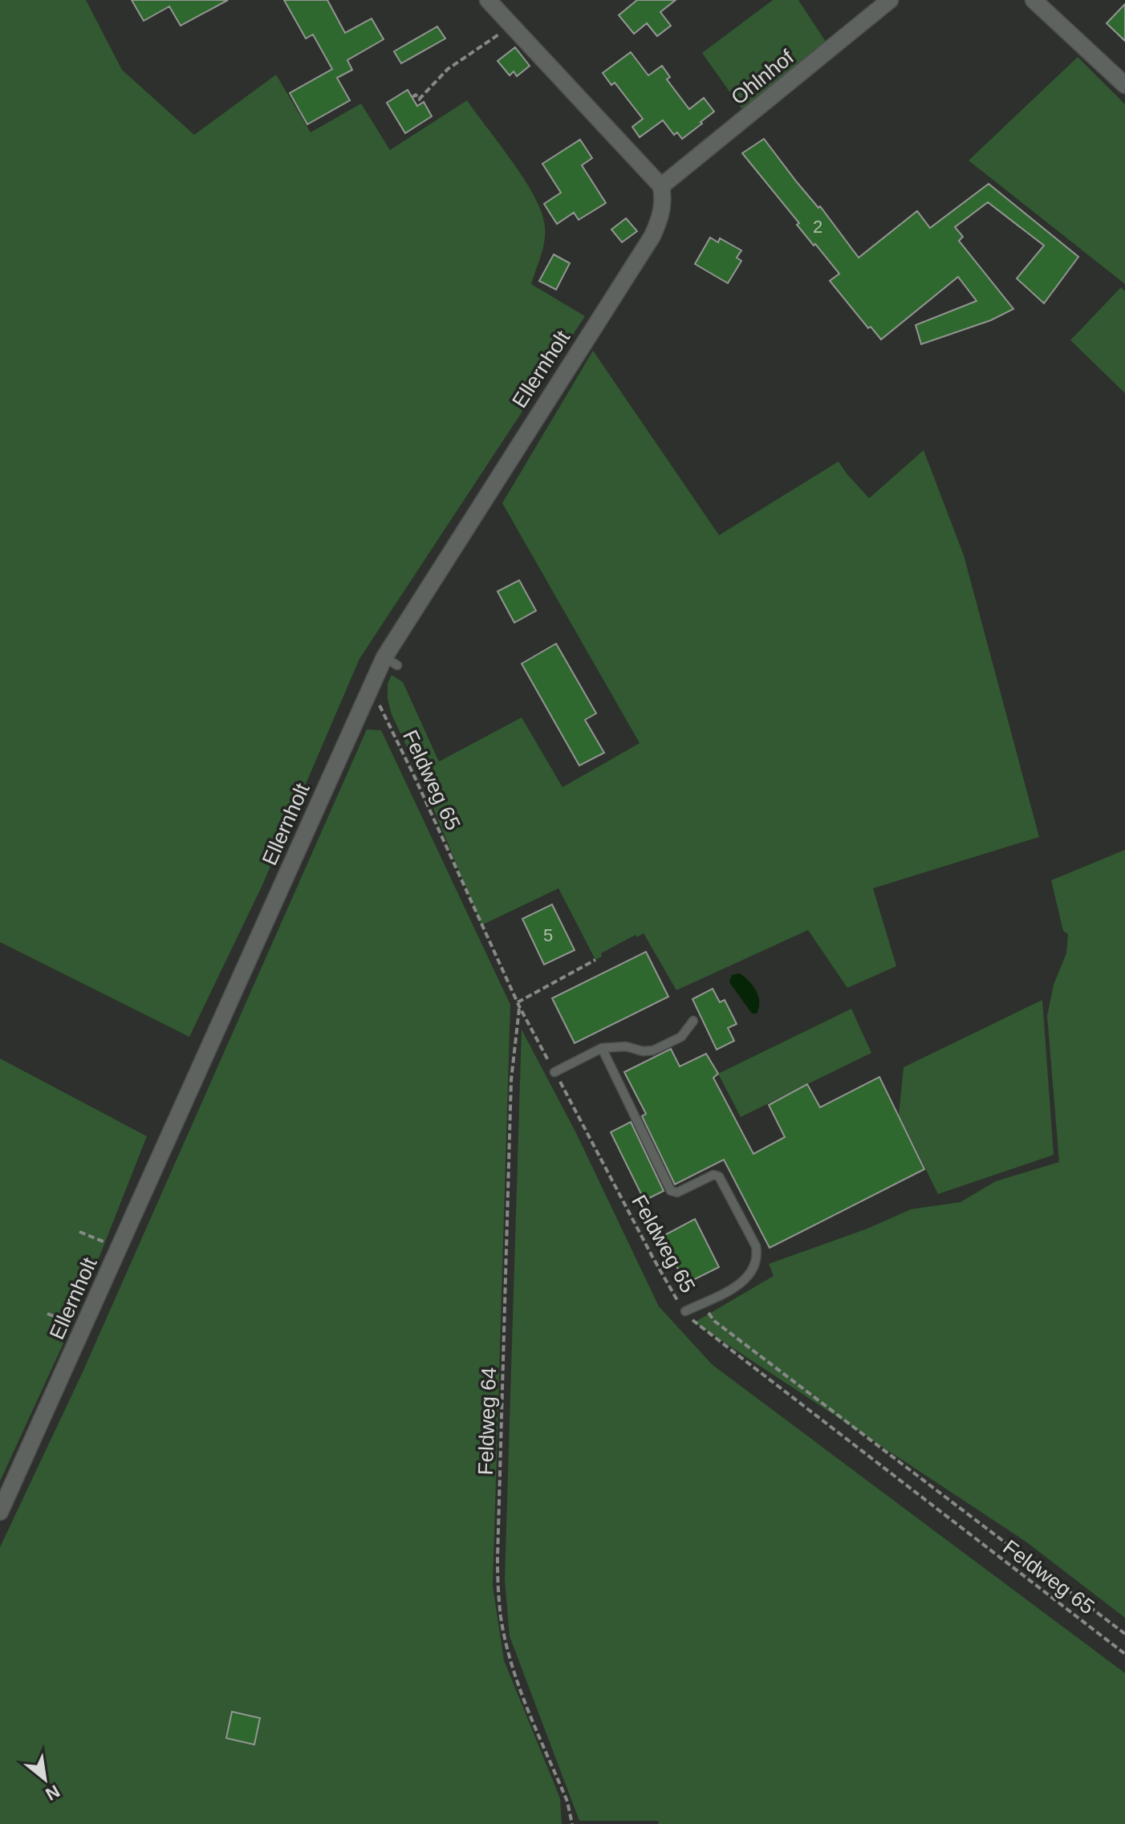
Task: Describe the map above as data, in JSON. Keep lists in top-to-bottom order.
{
  "streets": {
    "street": ["Ohlnhof", "Ellernholt"],
    "path": ["Feldweg 65", "Feldweg 64"]
  },
  "crossings": [
    ["Ohlnhof", "Ellernholt"],
    ["Ellernholt", "Feldweg 65"],
    ["Feldweg 65", "Feldweg 64"]
  ],
  "house_numbers": ["2", "5"],
  "north": "bottom right"
}
